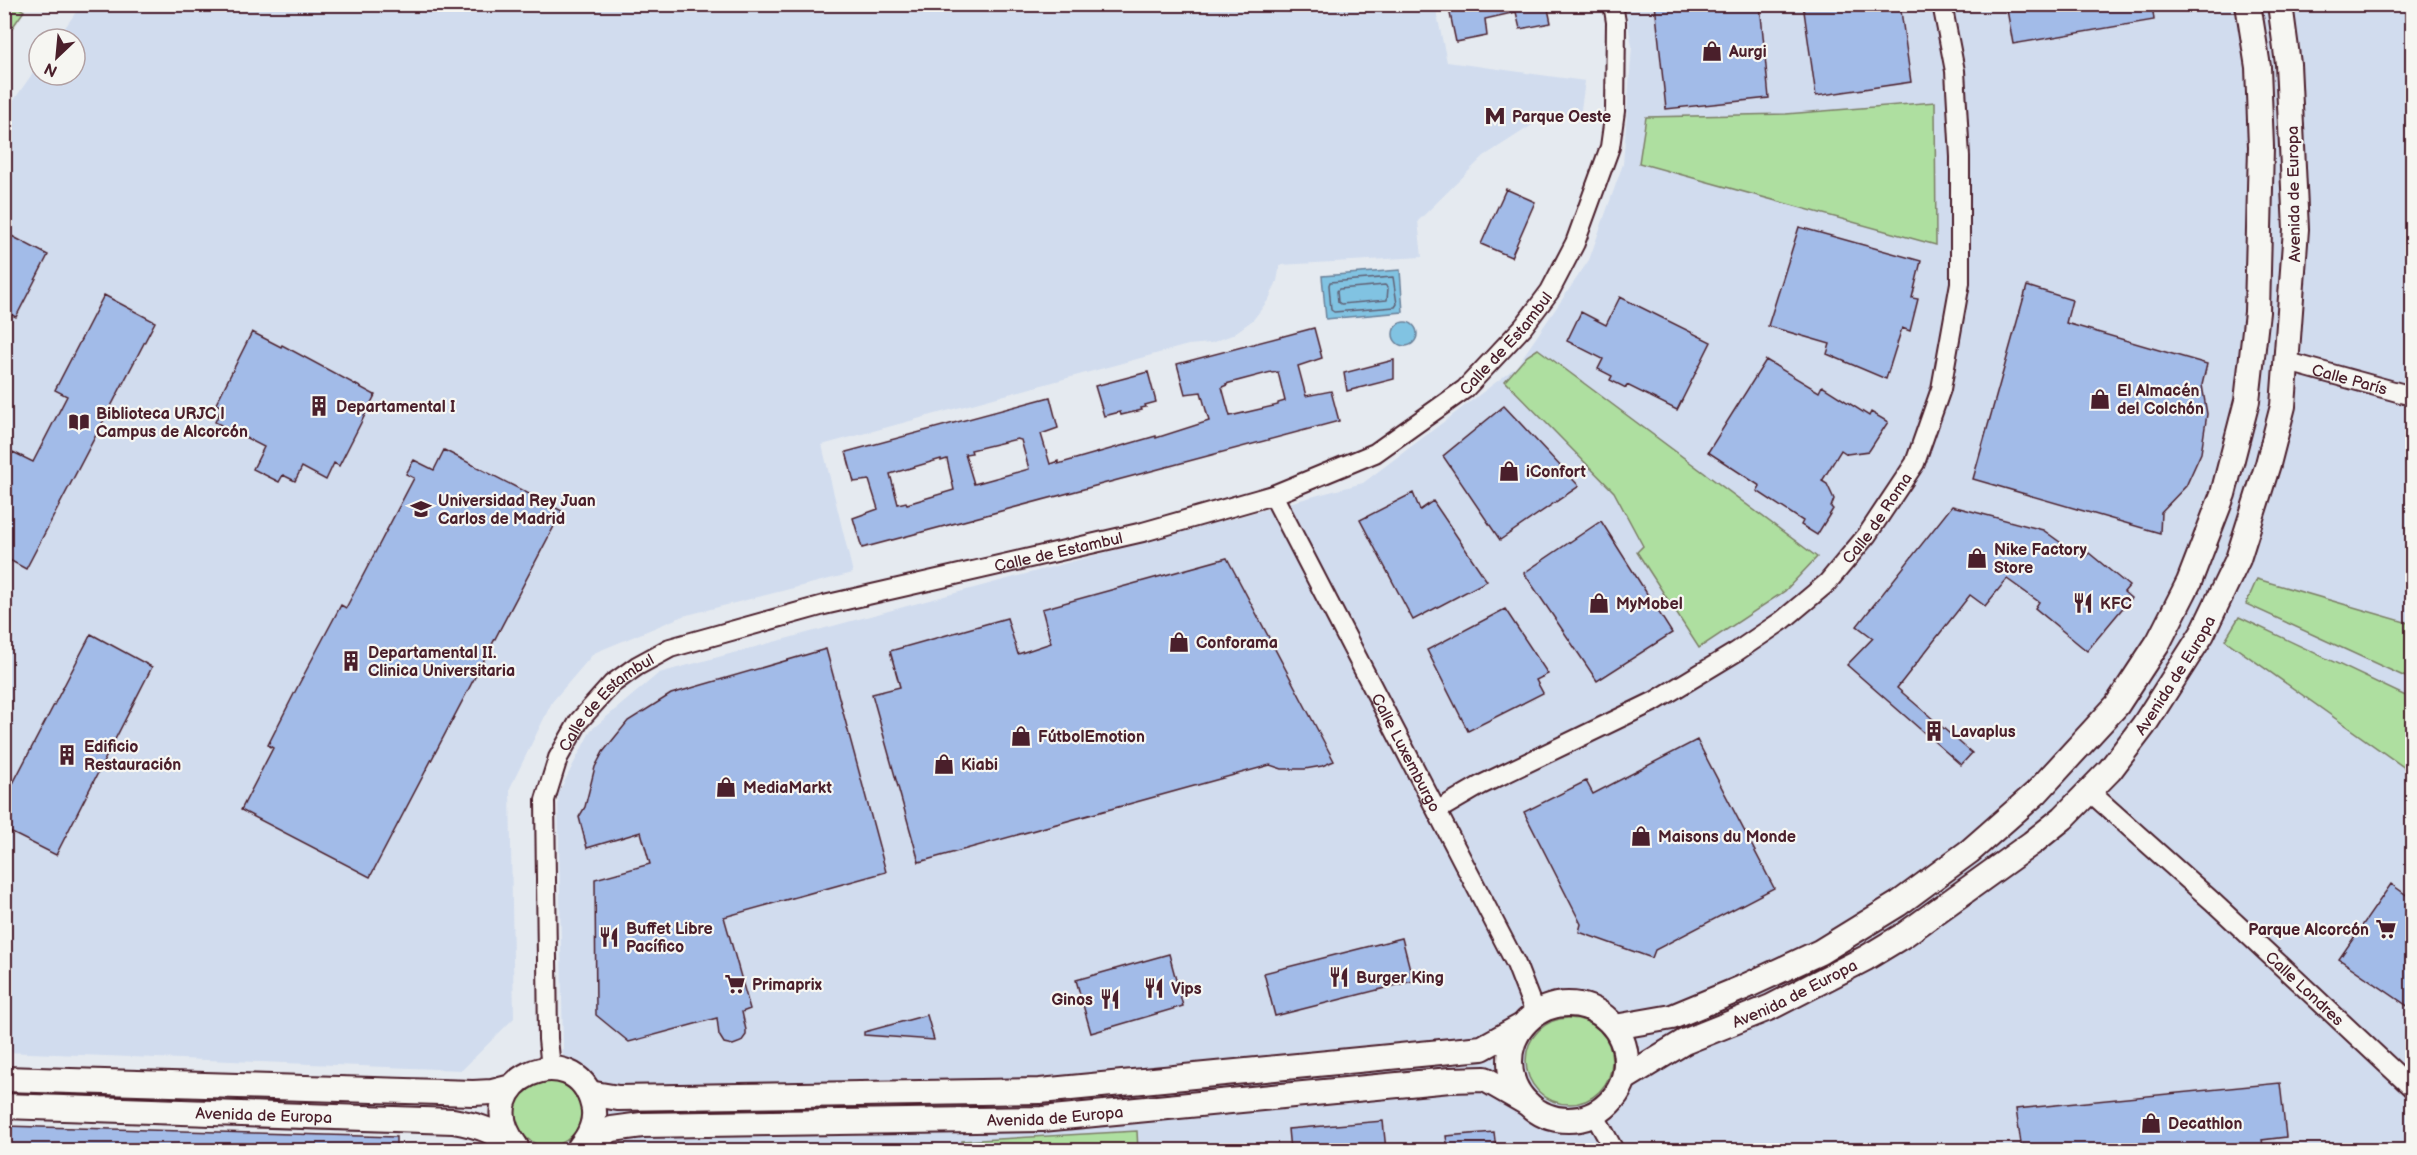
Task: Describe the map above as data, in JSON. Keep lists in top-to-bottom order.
{
  "streets": {
    "street": [
      "Avenida de Europa",
      "Calle de Estambul",
      "Calle París",
      "Calle de Roma",
      "Calle Luxemburgo",
      "Calle Londres"
    ]
  },
  "crossings": [
    ["Avenida de Europa", "Calle París"],
    ["Avenida de Europa", "Calle Luxemburgo"],
    ["Avenida de Europa", "Calle Londres"],
    ["Calle de Estambul", "Calle Luxemburgo"],
    ["Calle de Roma", "Calle Luxemburgo"]
  ],
  "places": {
    "shop": [
      "Aurgi",
      "El Almacén del Colchón",
      "iConfort",
      "Nike Factory Store",
      "MyMobel",
      "Conforama",
      "FútbolEmotion",
      "Kiabi",
      "MediaMarkt",
      "Maisons du Monde",
      "Decathlon"
    ],
    "metro station": ["Parque Oeste"],
    "building": [
      "Departamental I",
      "Departamental II. Clinica Universitaria",
      "Lavaplus",
      "Edificio Restauración"
    ],
    "library": ["Biblioteca URJC | Campus de Alcorcón"],
    "school or university": ["Universidad Rey Juan Carlos de Madrid"],
    "restaurant": [
      "KFC",
      "Buffet Libre Pacífico",
      "Burger King",
      "Vips",
      "Ginos"
    ],
    "supermarket": ["Parque Alcorcón", "Primaprix"]
  },
  "north": "bottom left"
}
